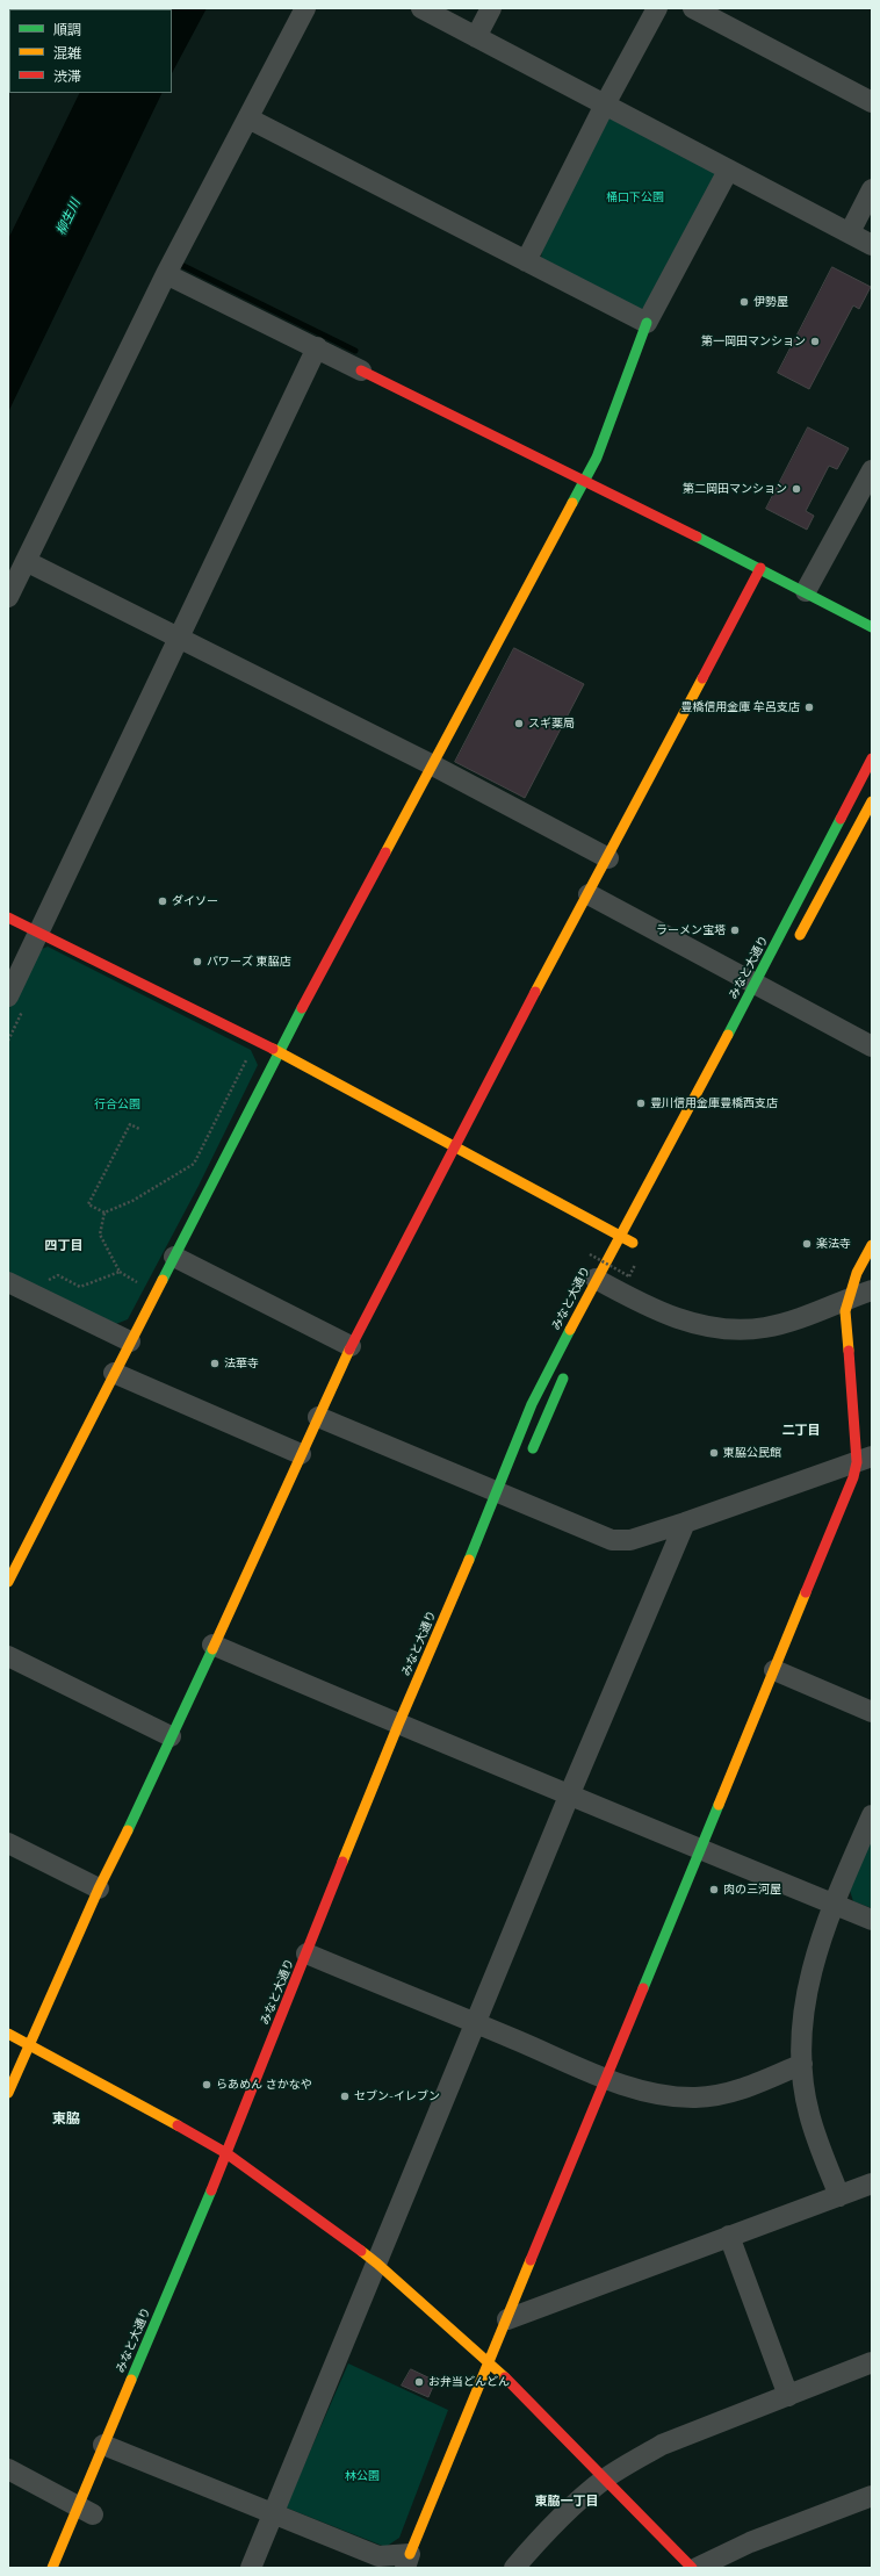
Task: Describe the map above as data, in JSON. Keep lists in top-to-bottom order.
{
  "streets": {
    "street": ["みなと大通り"]
  },
  "districts": [
    "四丁目",
    "二丁目",
    "東脇",
    "東脇一丁目"
  ],
  "water": ["柳生川"],
  "parks": ["桶口下公園", "行合公園", "林公園"],
  "places": [
    "伊勢屋",
    "第一岡田マンション",
    "第二岡田マンション",
    "豊橋信用金庫 牟呂支店",
    "スギ薬局",
    "ダイソー",
    "ラーメン宝塔",
    "パワーズ 東脇店",
    "豊川信用金庫豊橋西支店",
    "楽法寺",
    "法華寺",
    "東脇公民館",
    "肉の三河屋",
    "らあめん さかなや",
    "セブン-イレブン",
    "お弁当どんどん"
  ],
  "legend": ["順調", "混雑", "渋滞"]
}
